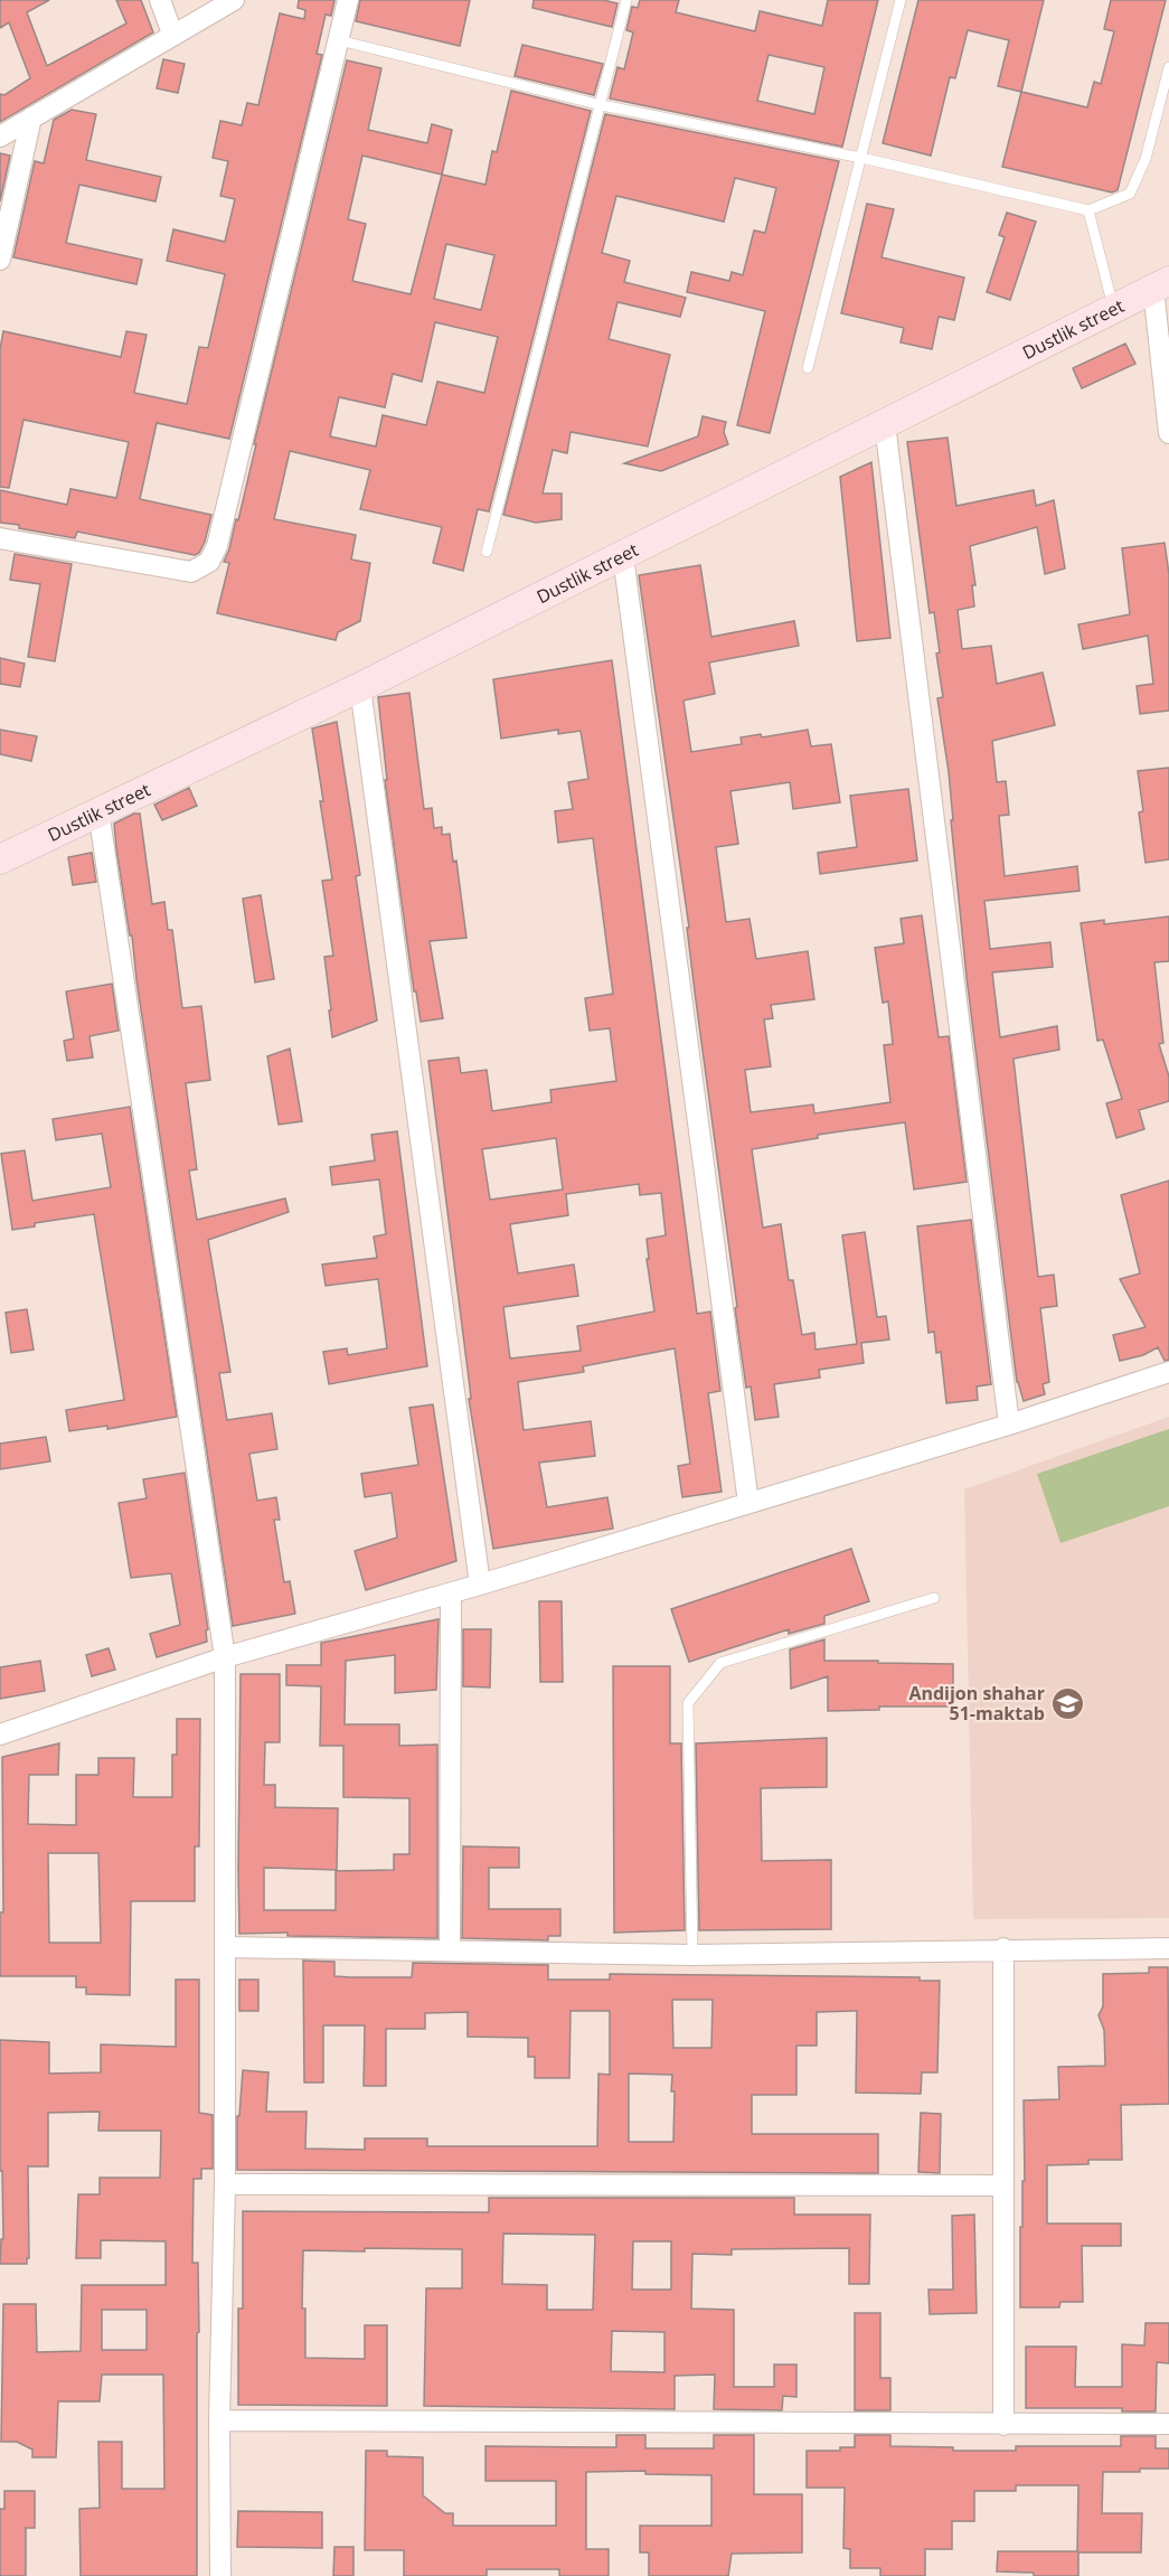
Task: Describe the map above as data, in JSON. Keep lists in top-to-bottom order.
{
  "streets": {
    "street": ["Dustlik street"]
  },
  "places": {
    "school or university": ["Andijon shahar 51-maktab"]
  }
}
